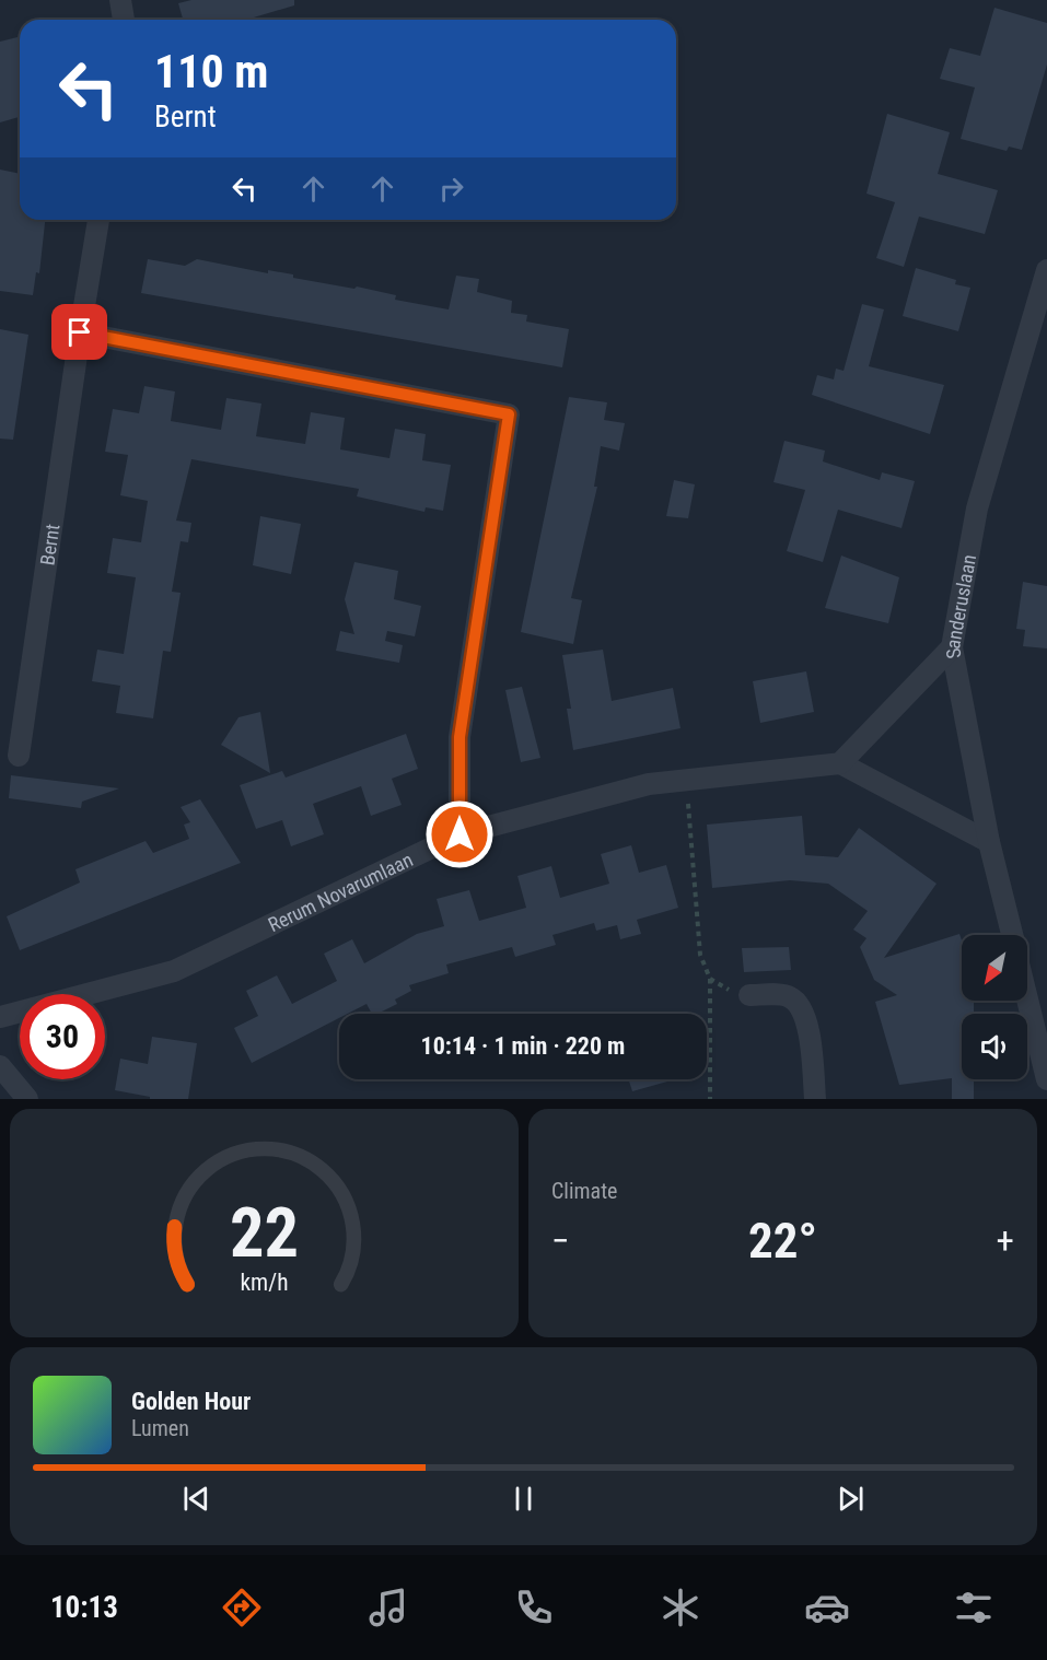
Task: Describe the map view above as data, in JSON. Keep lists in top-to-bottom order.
{
  "streets": {
    "street": ["Bernt", "Sanderuslaan", "Rerum Novarumlaan"]
  },
  "north": "bottom left",
  "page": {
    "turn": ["110 m", "Bernt"],
    "limit": "30",
    "trip": "10:14 · 1 min · 220 m",
    "tile": "Climate",
    "heat": ["−", "22°", "+"],
    "song": ["Golden Hour", "Lumen"],
    "tabs": "10:13",
    "gauge": ["22", "km/h"]
  }
}
